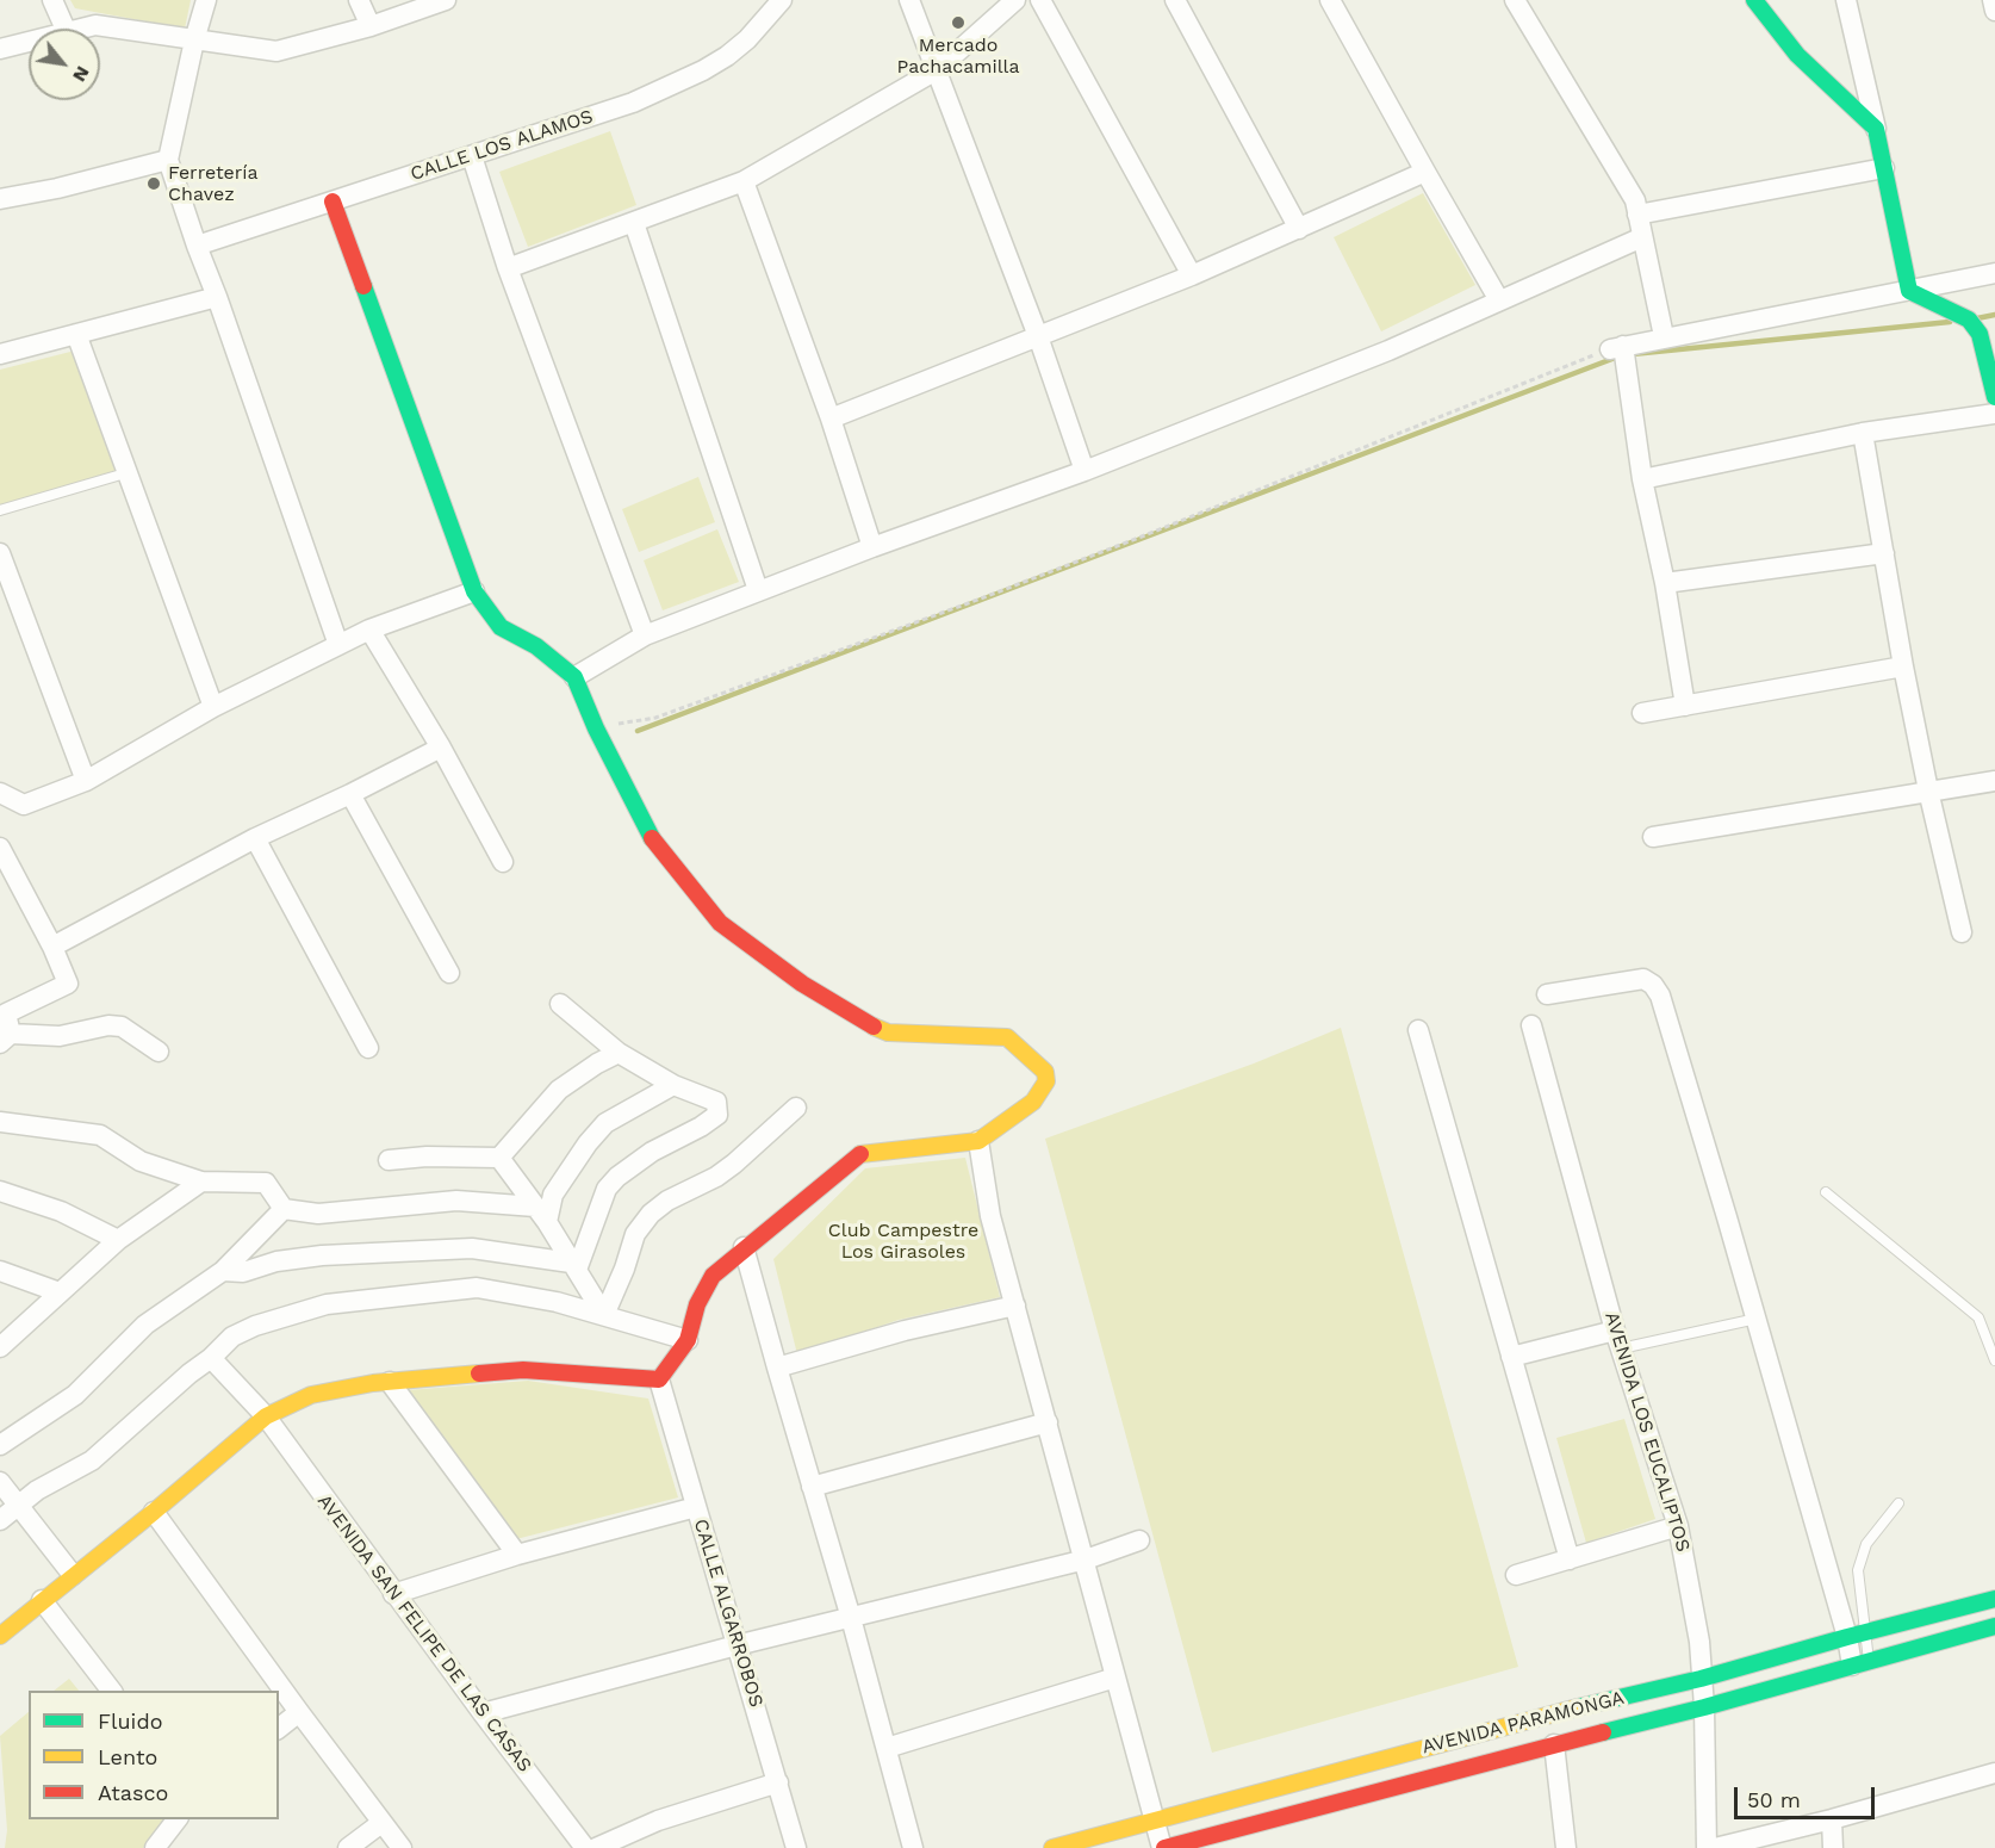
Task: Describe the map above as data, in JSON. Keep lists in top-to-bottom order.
{
  "streets": {
    "street": [
      "CALLE LOS ALAMOS",
      "AVENIDA LOS EUCALIPTOS",
      "CALLE ALGARROBOS",
      "AVENIDA SAN FELIPE DE LAS CASAS",
      "AVENIDA PARAMONGA"
    ]
  },
  "crossings": [
    ["AVENIDA LOS EUCALIPTOS", "AVENIDA PARAMONGA"]
  ],
  "parks": ["Club Campestre Los Girasoles"],
  "places": ["Mercado Pachacamilla", "Ferretería Chavez"],
  "legend": ["Fluido", "Lento", "Atasco"],
  "scale_bar": "50 m",
  "north": "bottom right"
}
